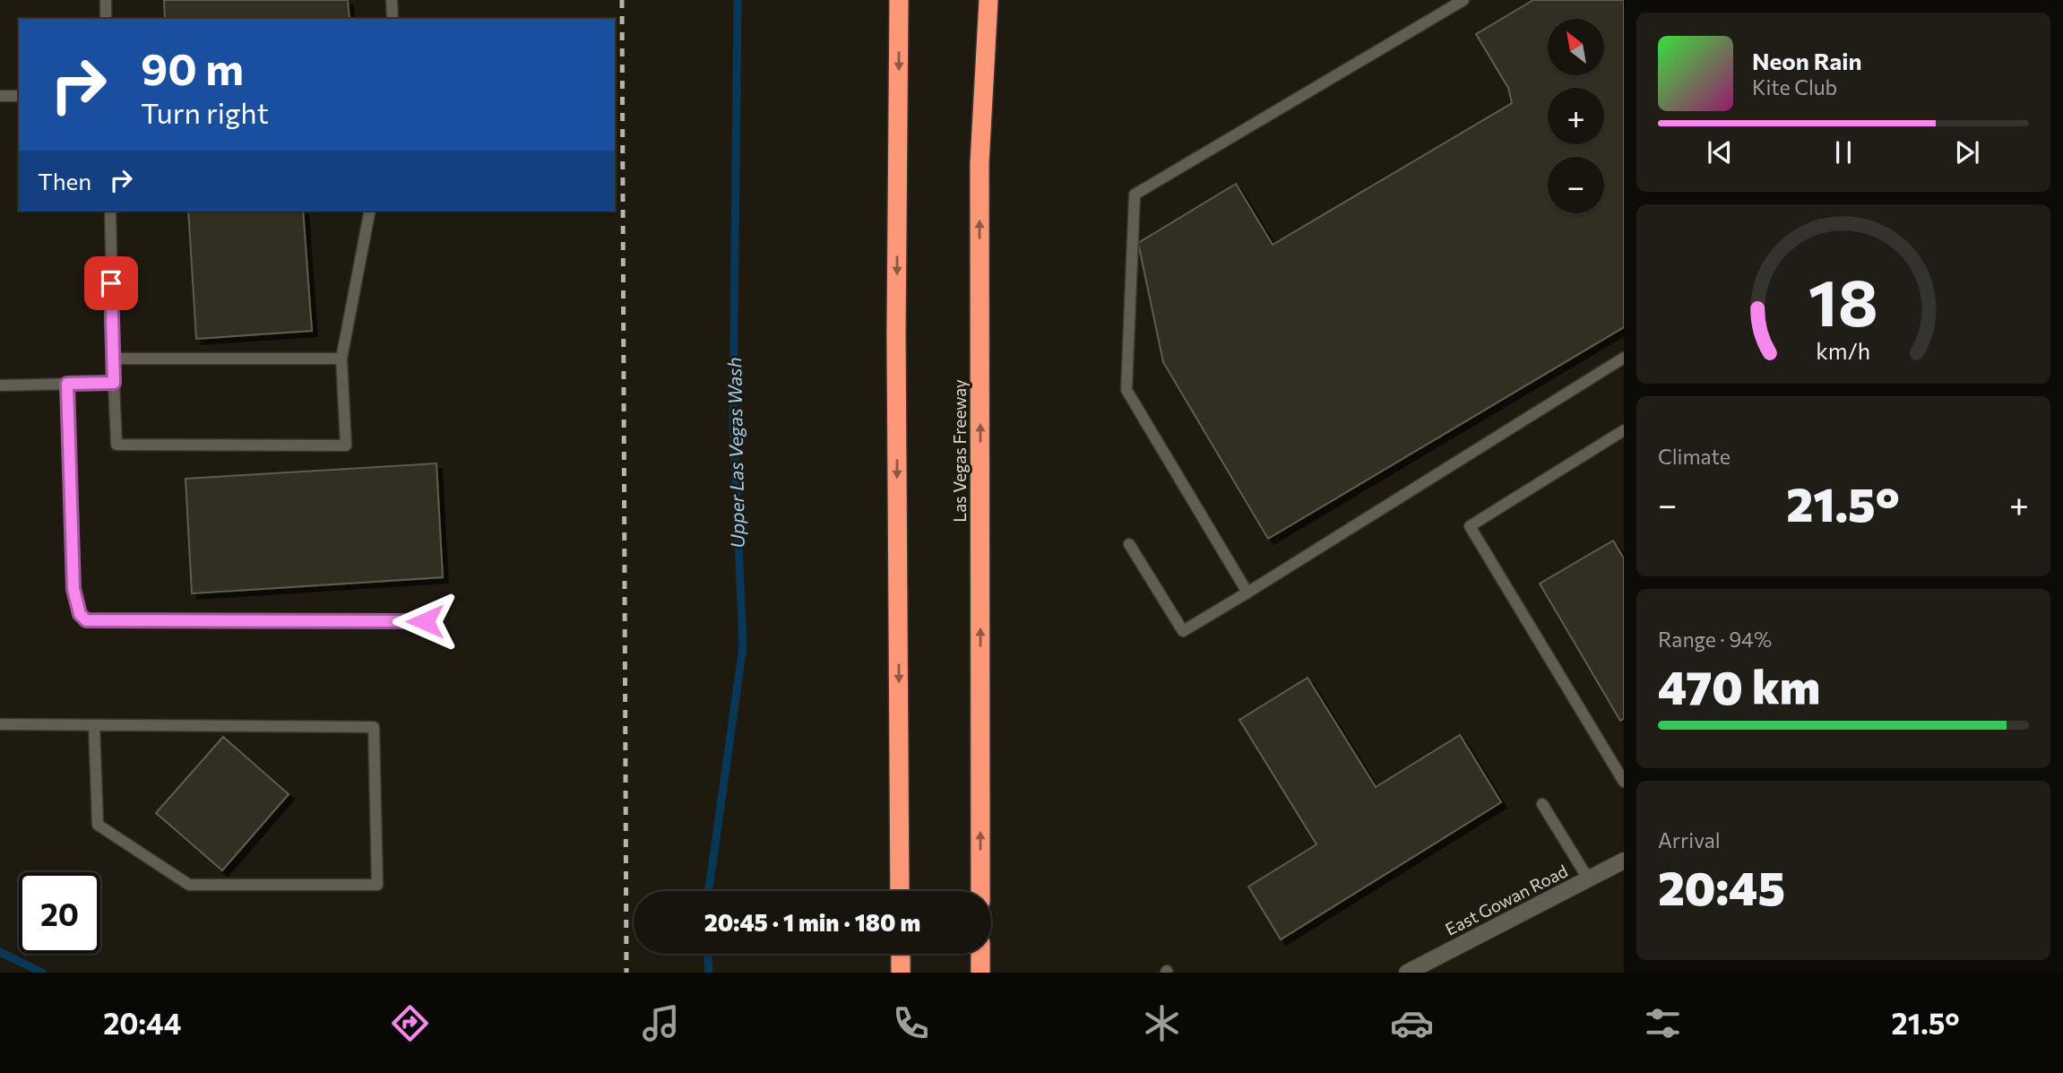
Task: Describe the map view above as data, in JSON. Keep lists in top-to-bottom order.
{
  "streets": {
    "highway": ["Las Vegas Freeway"],
    "street": ["East Gowan Road"]
  },
  "water": ["Upper Las Vegas Wash"],
  "north": "top left",
  "page": {
    "map_buttons": ["+", "−"],
    "turn": ["90 m", "Turn right"],
    "song": ["Neon Rain", "Kite Club"],
    "then": "Then",
    "tile": [
      "Climate",
      ["Range · 94%", "470 km"],
      ["Arrival", "20:45"]
    ],
    "heat": ["−", "21.5°", "+"],
    "limit": "20",
    "trip": "20:45 · 1 min · 180 m",
    "tabs": ["20:44", "21.5°"],
    "gauge": ["18", "km/h"]
  }
}
